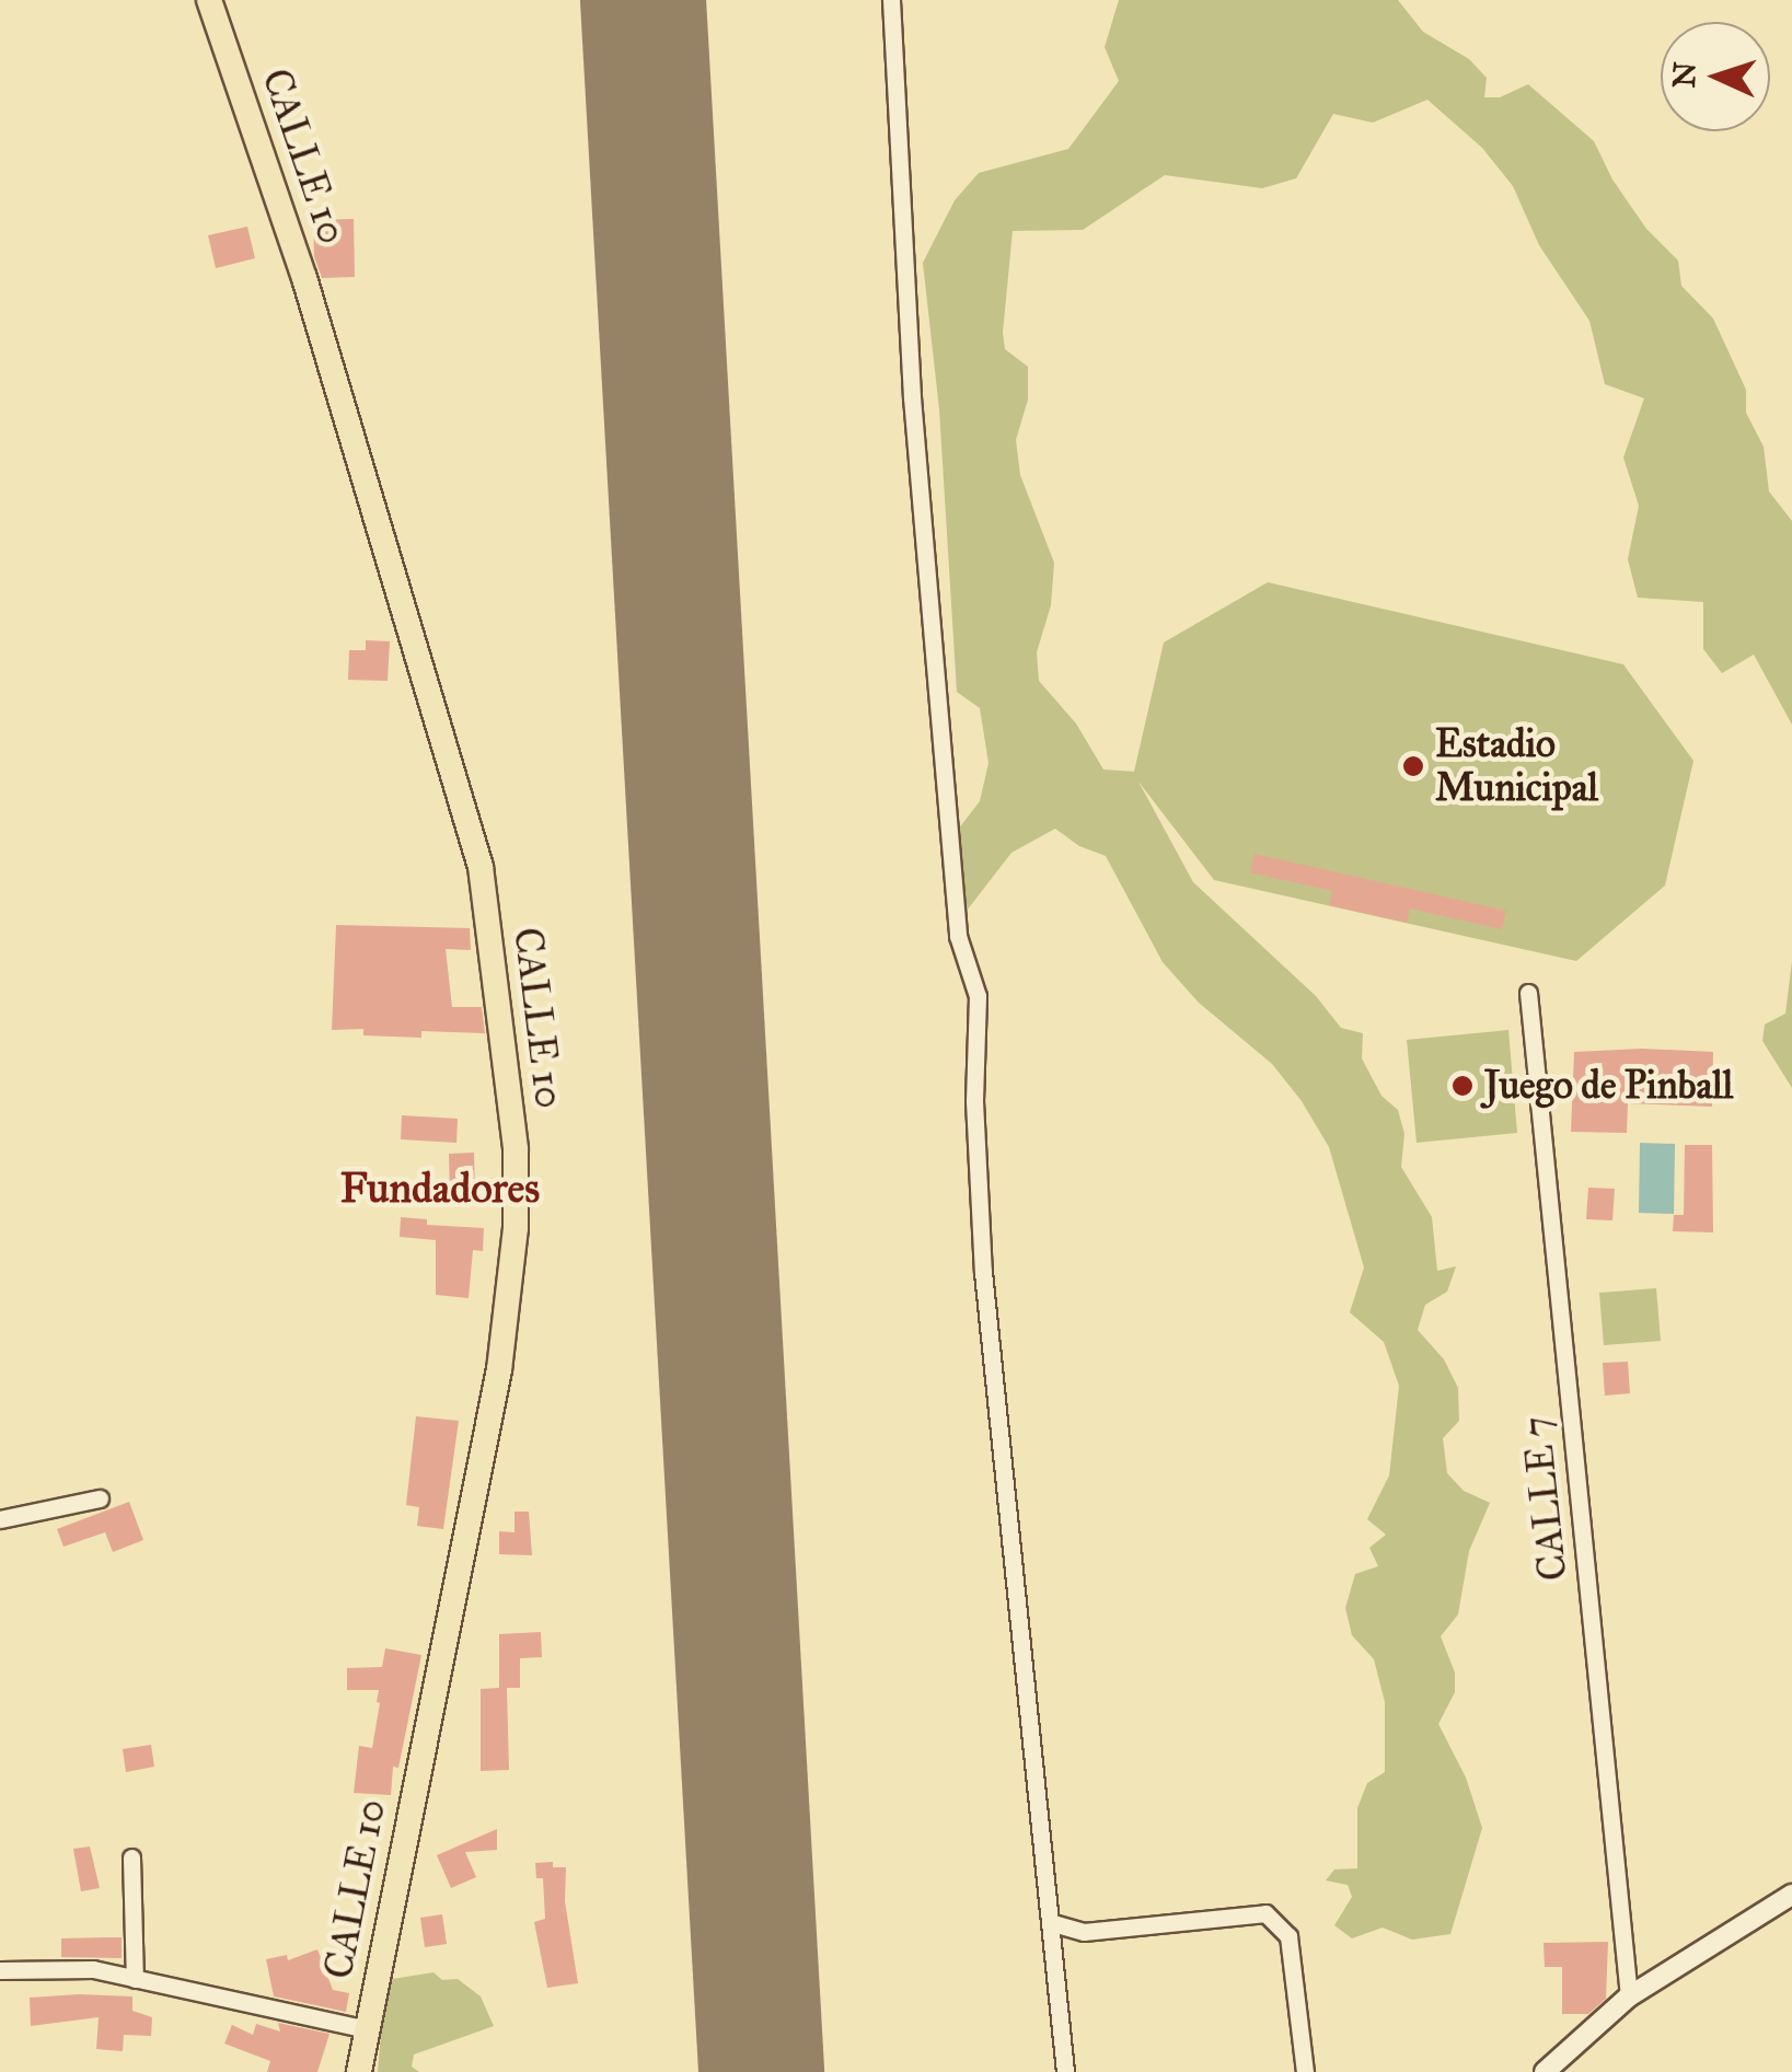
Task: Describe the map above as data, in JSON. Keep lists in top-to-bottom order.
{
  "streets": {
    "main road": ["CALLE 10"],
    "street": ["CALLE 7"]
  },
  "districts": ["Fundadores"],
  "places": ["Estadio Municipal", "Juego de Pinball"],
  "north": "left"
}
